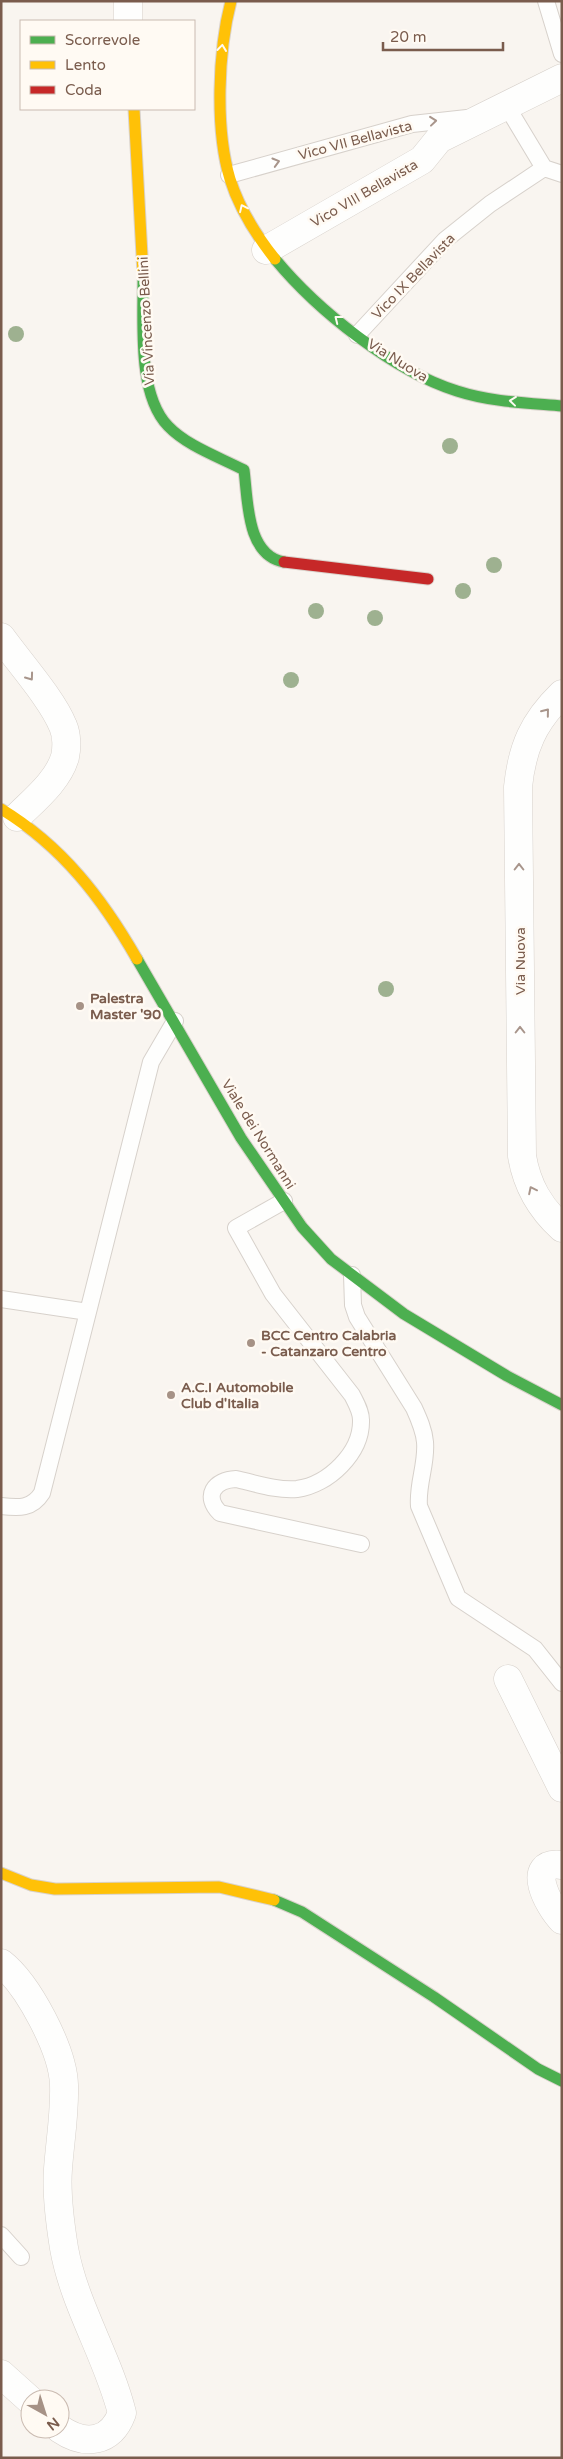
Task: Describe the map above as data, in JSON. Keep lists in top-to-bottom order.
{
  "streets": {
    "street": [
      "Vico VIII Bellavista",
      "Via Vincenzo Bellini",
      "Via Nuova",
      "Viale dei Normanni"
    ],
    "lane": ["Vico VII Bellavista", "Vico IX Bellavista"]
  },
  "crossings": [
    ["Vico VII Bellavista", "Vico VIII Bellavista"],
    ["Vico VII Bellavista", "Via Nuova"],
    ["Vico VIII Bellavista", "Via Nuova"],
    ["Vico IX Bellavista", "Via Nuova"]
  ],
  "one_way": ["Vico VII Bellavista", "Via Nuova"],
  "places": ["Palestra Master '90", "BCC Centro Calabria - Catanzaro Centro", "A.C.I Automobile Club d'Italia"],
  "legend": ["Scorrevole", "Lento", "Coda"],
  "scale_bar": "20 m",
  "north": "bottom right"
}
